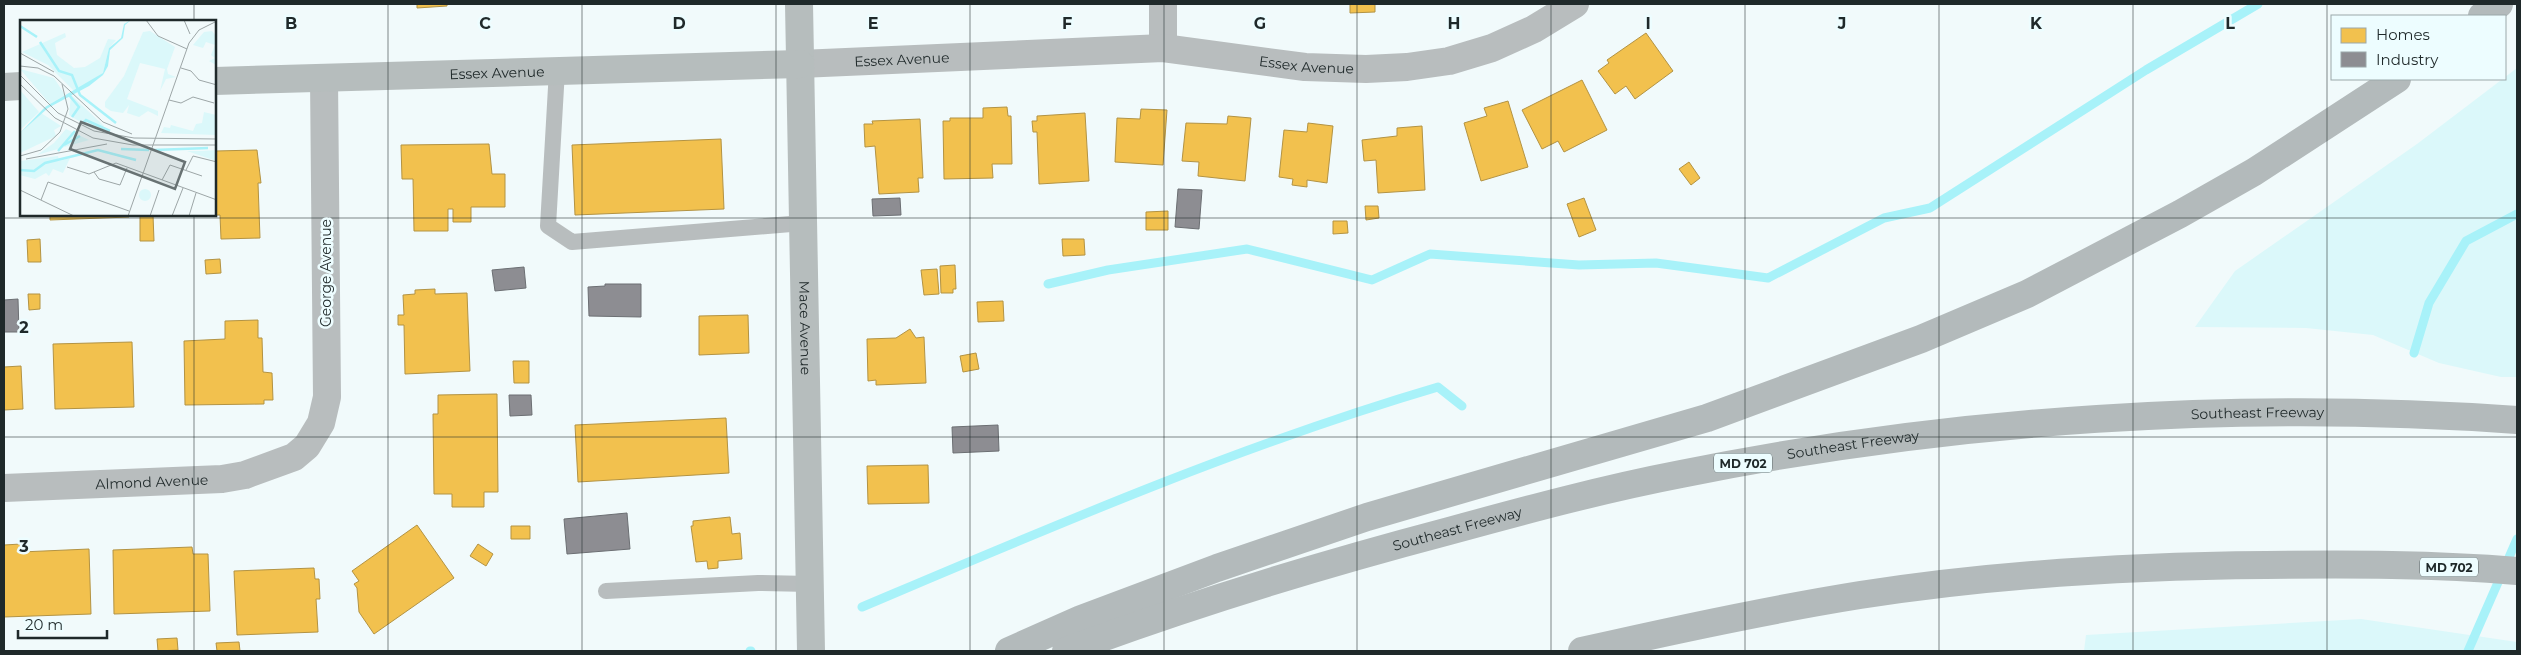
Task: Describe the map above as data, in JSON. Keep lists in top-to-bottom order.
{
  "streets": {
    "highway": ["Southeast Freeway", "MD 702"],
    "main road": ["Essex Avenue", "Mace Avenue"],
    "street": ["George Avenue", "Almond Avenue"]
  },
  "crossings": [
    ["Essex Avenue", "George Avenue"],
    ["Essex Avenue", "Mace Avenue"],
    ["George Avenue", "Almond Avenue"]
  ],
  "legend": ["Homes", "Industry"],
  "scale_bar": "20 m",
  "grid": {
    "columns": [
      "B",
      "C",
      "D",
      "E",
      "F",
      "G",
      "H",
      "I",
      "J",
      "K",
      "L"
    ],
    "rows": ["2", "3"]
  }
}
